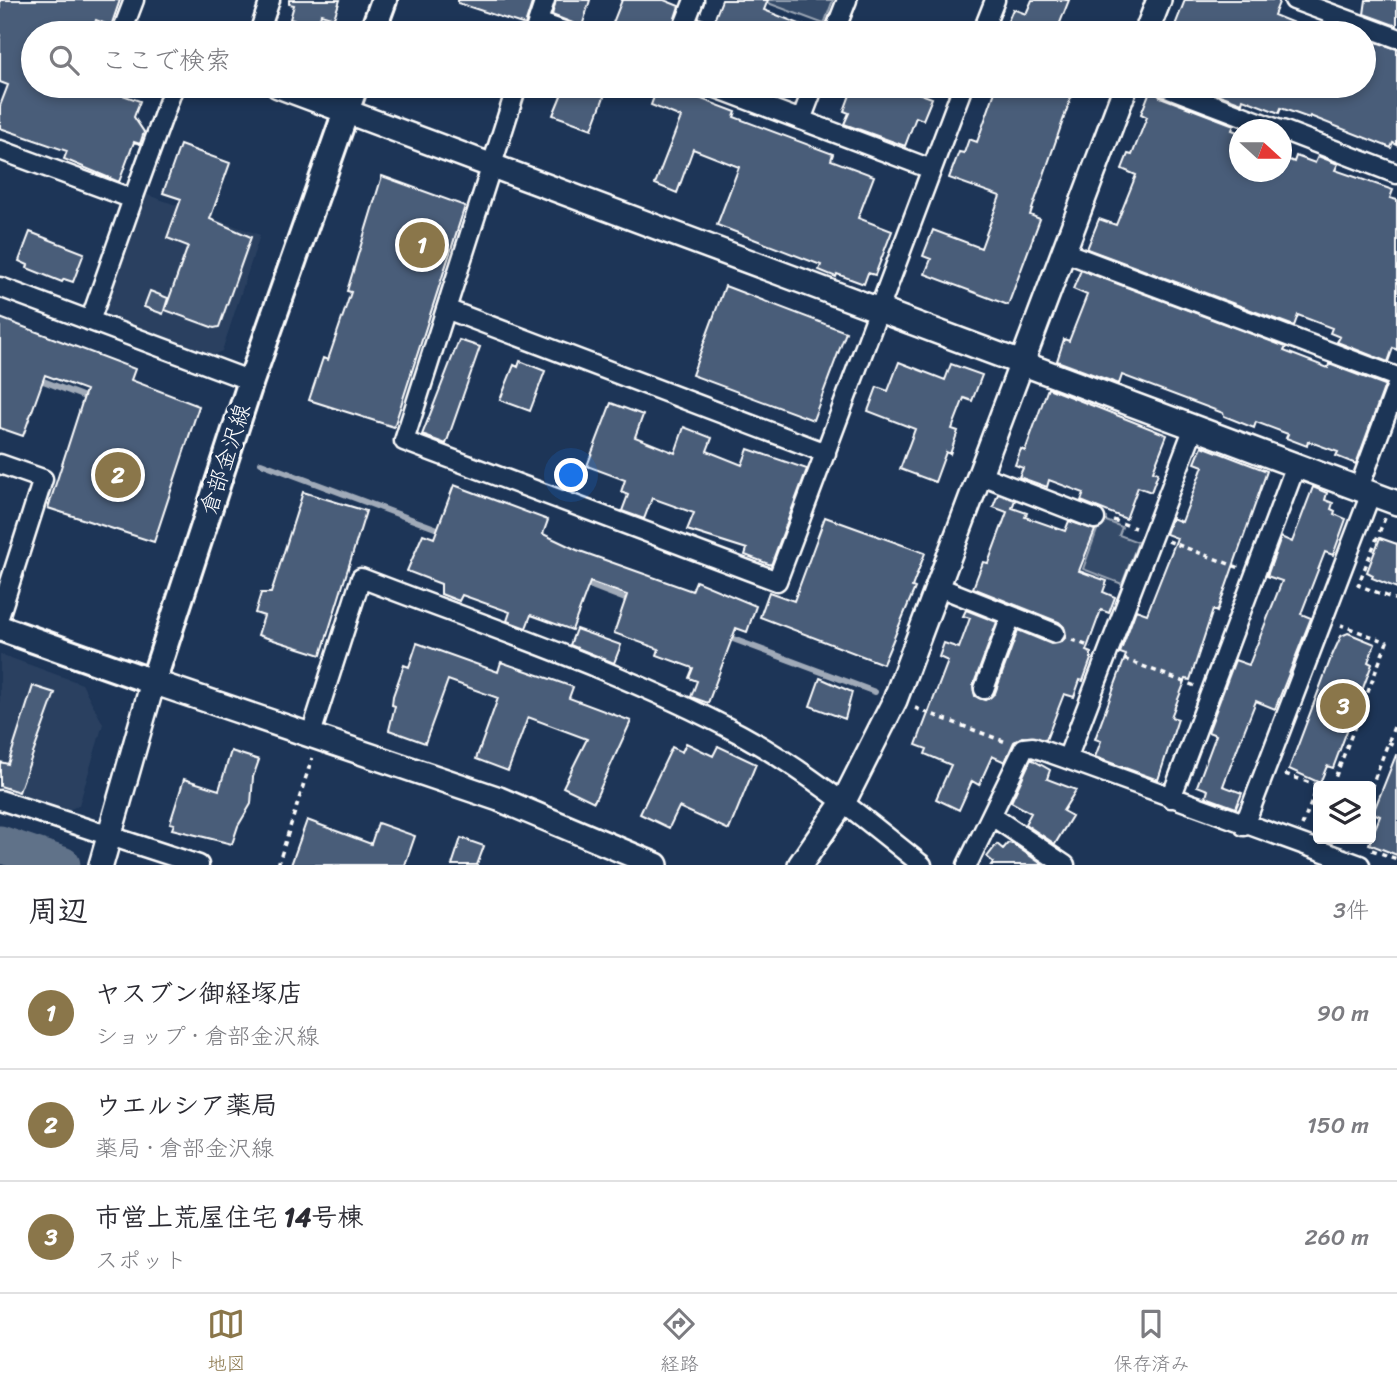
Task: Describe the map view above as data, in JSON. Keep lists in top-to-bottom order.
{
  "streets": {
    "main road": ["倉部金沢線"]
  },
  "north": "right",
  "page": {
    "search": "ここで検索",
    "pins": ["1", "2", "3"],
    "heading": ["周辺", "3件"],
    "list": [
      {
        "mark": "1",
        "name": "ヤスブン御経塚店",
        "note": "ショップ · 倉部金沢線",
        "value": "90 m"
      },
      {
        "mark": "2",
        "name": "ウエルシア薬局",
        "note": "薬局 · 倉部金沢線",
        "value": "150 m"
      },
      {
        "mark": "3",
        "name": "市営上荒屋住宅 14号棟",
        "note": "スポット",
        "value": "260 m"
      }
    ],
    "nav": ["地図", "経路", "保存済み"]
  }
}
